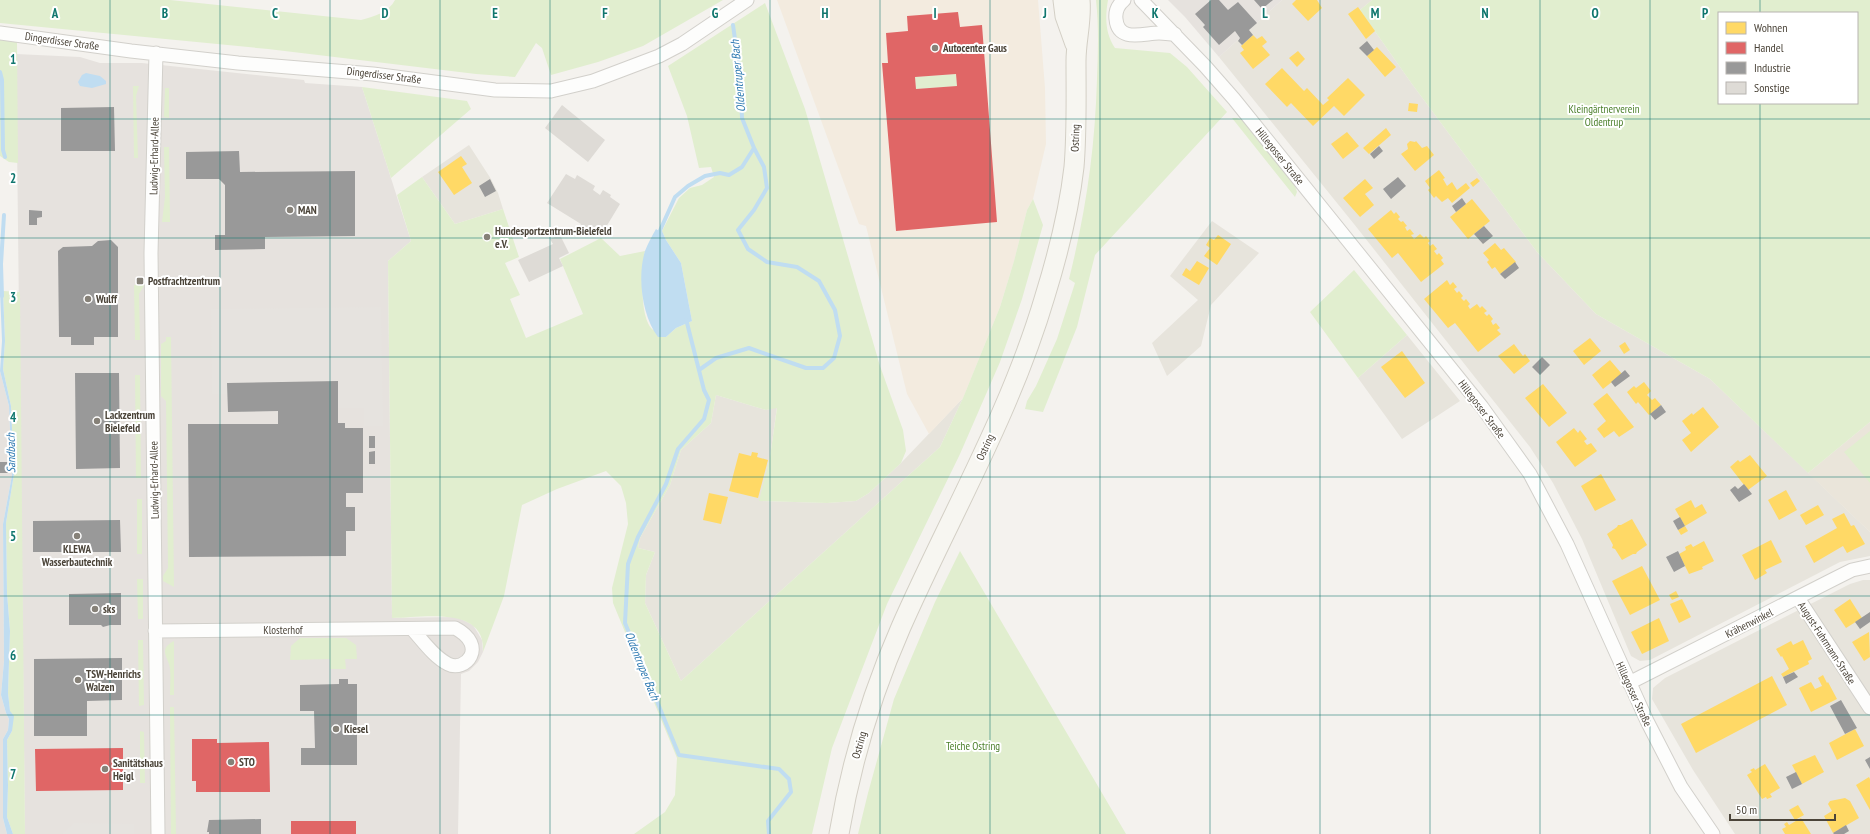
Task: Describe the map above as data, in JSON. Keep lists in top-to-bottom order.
{
  "streets": {
    "main road": ["Ostring"],
    "street": [
      "Dingerdisser Straße",
      "Ludwig-Erhard-Allee",
      "Hillegosser Straße",
      "Krähenwinkel",
      "Klosterhof",
      "August-Fuhrmann-Straße"
    ]
  },
  "crossings": [
    ["Dingerdisser Straße", "Ludwig-Erhard-Allee"],
    ["Ludwig-Erhard-Allee", "Klosterhof"],
    ["Hillegosser Straße", "Krähenwinkel"],
    ["Krähenwinkel", "August-Fuhrmann-Straße"]
  ],
  "water": ["Oldentruper Bach", "Sandbach"],
  "parks": ["Kleingärtnerverein Oldentrup", "Teiche Ostring"],
  "places": {
    "other": [
      "Autocenter Gaus",
      "MAN",
      "Hundesportzentrum-Bielefeld e.V.",
      "Wulff",
      "Lackzentrum Bielefeld",
      "KLEWA Wasserbautechnik",
      "sks",
      "TSW-Henrichs Walzen",
      "Kiesel",
      "STO",
      "Sanitätshaus Heigl"
    ],
    "transit": ["Postfrachtzentrum"]
  },
  "legend": [
    "Wohnen",
    "Handel",
    "Industrie",
    "Sonstige"
  ],
  "scale_bar": "50 m",
  "grid": {
    "columns": [
      "A",
      "B",
      "C",
      "D",
      "E",
      "F",
      "G",
      "H",
      "I",
      "J",
      "K",
      "L",
      "M",
      "N",
      "O",
      "P"
    ],
    "rows": [
      "1",
      "2",
      "3",
      "4",
      "5",
      "6",
      "7"
    ]
  }
}
